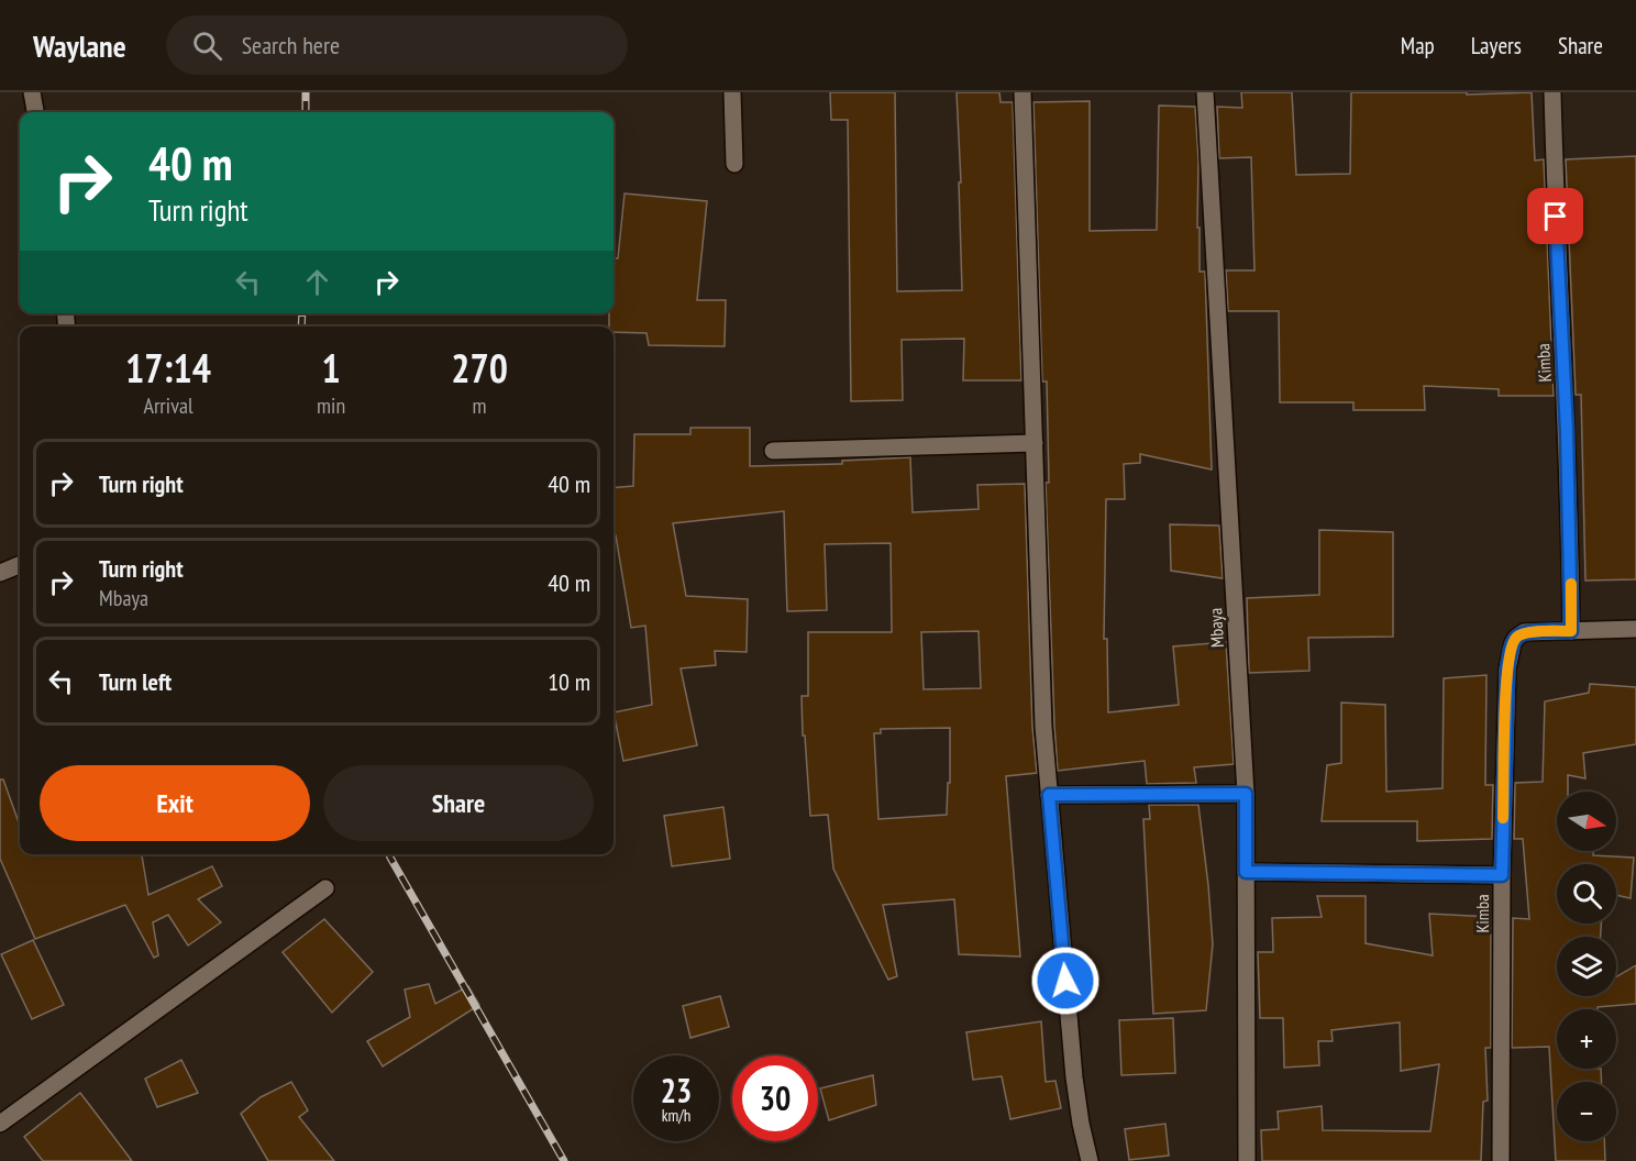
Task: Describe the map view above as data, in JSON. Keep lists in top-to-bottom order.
{
  "streets": {
    "street": ["Kimba", "Mbaya"]
  },
  "north": "right",
  "page": {
    "header": "Waylane",
    "search": "Search here",
    "nav": ["Map", "Layers", "Share"],
    "turn": ["40 m", "Turn right"],
    "eta": [
      "17:14",
      "Arrival",
      "1",
      "min",
      "270",
      "m"
    ],
    "list": [
      {
        "name": "Turn right",
        "value": "40 m"
      },
      {
        "name": "Turn right",
        "note": "Mbaya",
        "value": "40 m"
      },
      {
        "name": "Turn left",
        "value": "10 m"
      }
    ],
    "buttons": ["Exit", "Share"],
    "map_buttons": ["+", "−"],
    "speed": "23 km/h",
    "limit": "30"
  }
}
